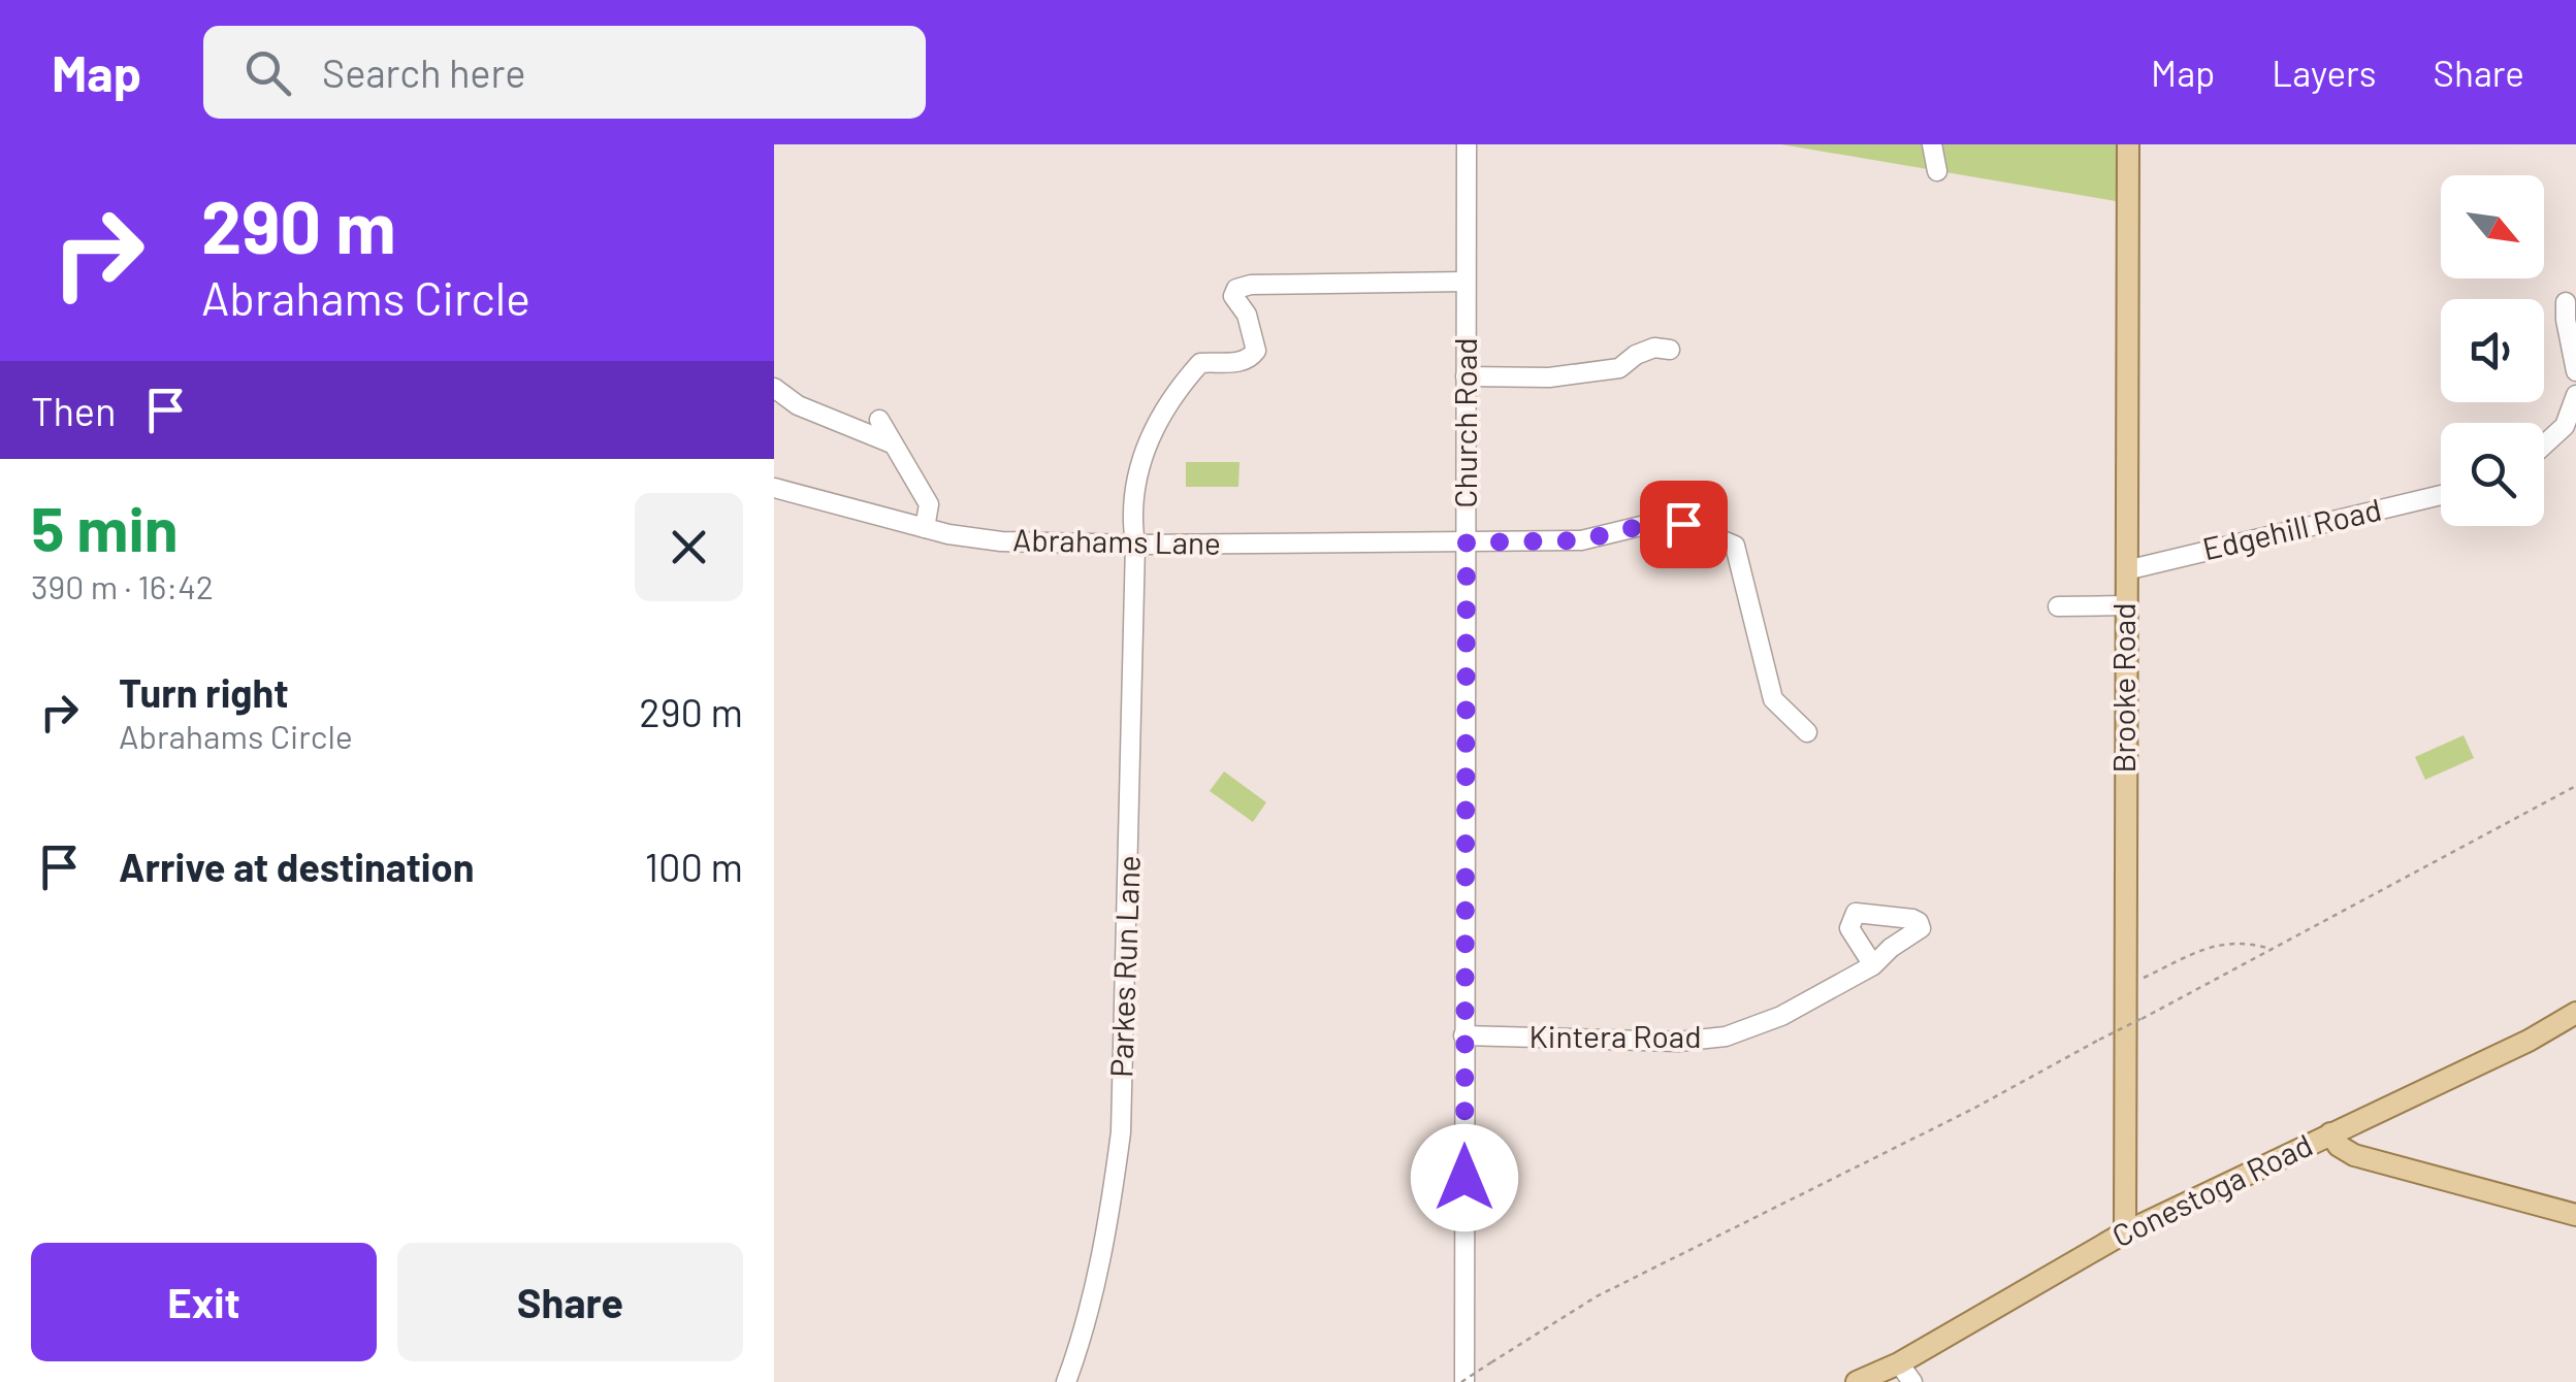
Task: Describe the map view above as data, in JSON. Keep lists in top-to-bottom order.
{
  "streets": {
    "main road": ["Brooke Road", "Conestoga Road"],
    "street": [
      "Church Road",
      "Edgehill Road",
      "Abrahams Lane",
      "Parkes Run Lane",
      "Kintera Road"
    ]
  },
  "crossings": [
    ["Church Road", "Abrahams Lane"],
    ["Church Road", "Parkes Run Lane"],
    ["Church Road", "Kintera Road"],
    ["Edgehill Road", "Brooke Road"],
    ["Abrahams Lane", "Parkes Run Lane"],
    ["Brooke Road", "Conestoga Road"]
  ],
  "north": "bottom right",
  "page": {
    "header": "Map",
    "search": "Search here",
    "nav": ["Map", "Layers", "Share"],
    "turn": ["290 m", "Abrahams Circle"],
    "then": "Then",
    "heading": ["5 min", "390 m · 16:42"],
    "list": [
      {
        "name": "Turn right",
        "note": "Abrahams Circle",
        "value": "290 m"
      },
      {
        "name": "Arrive at destination",
        "value": "100 m"
      }
    ],
    "buttons": ["Exit", "Share"]
  }
}
